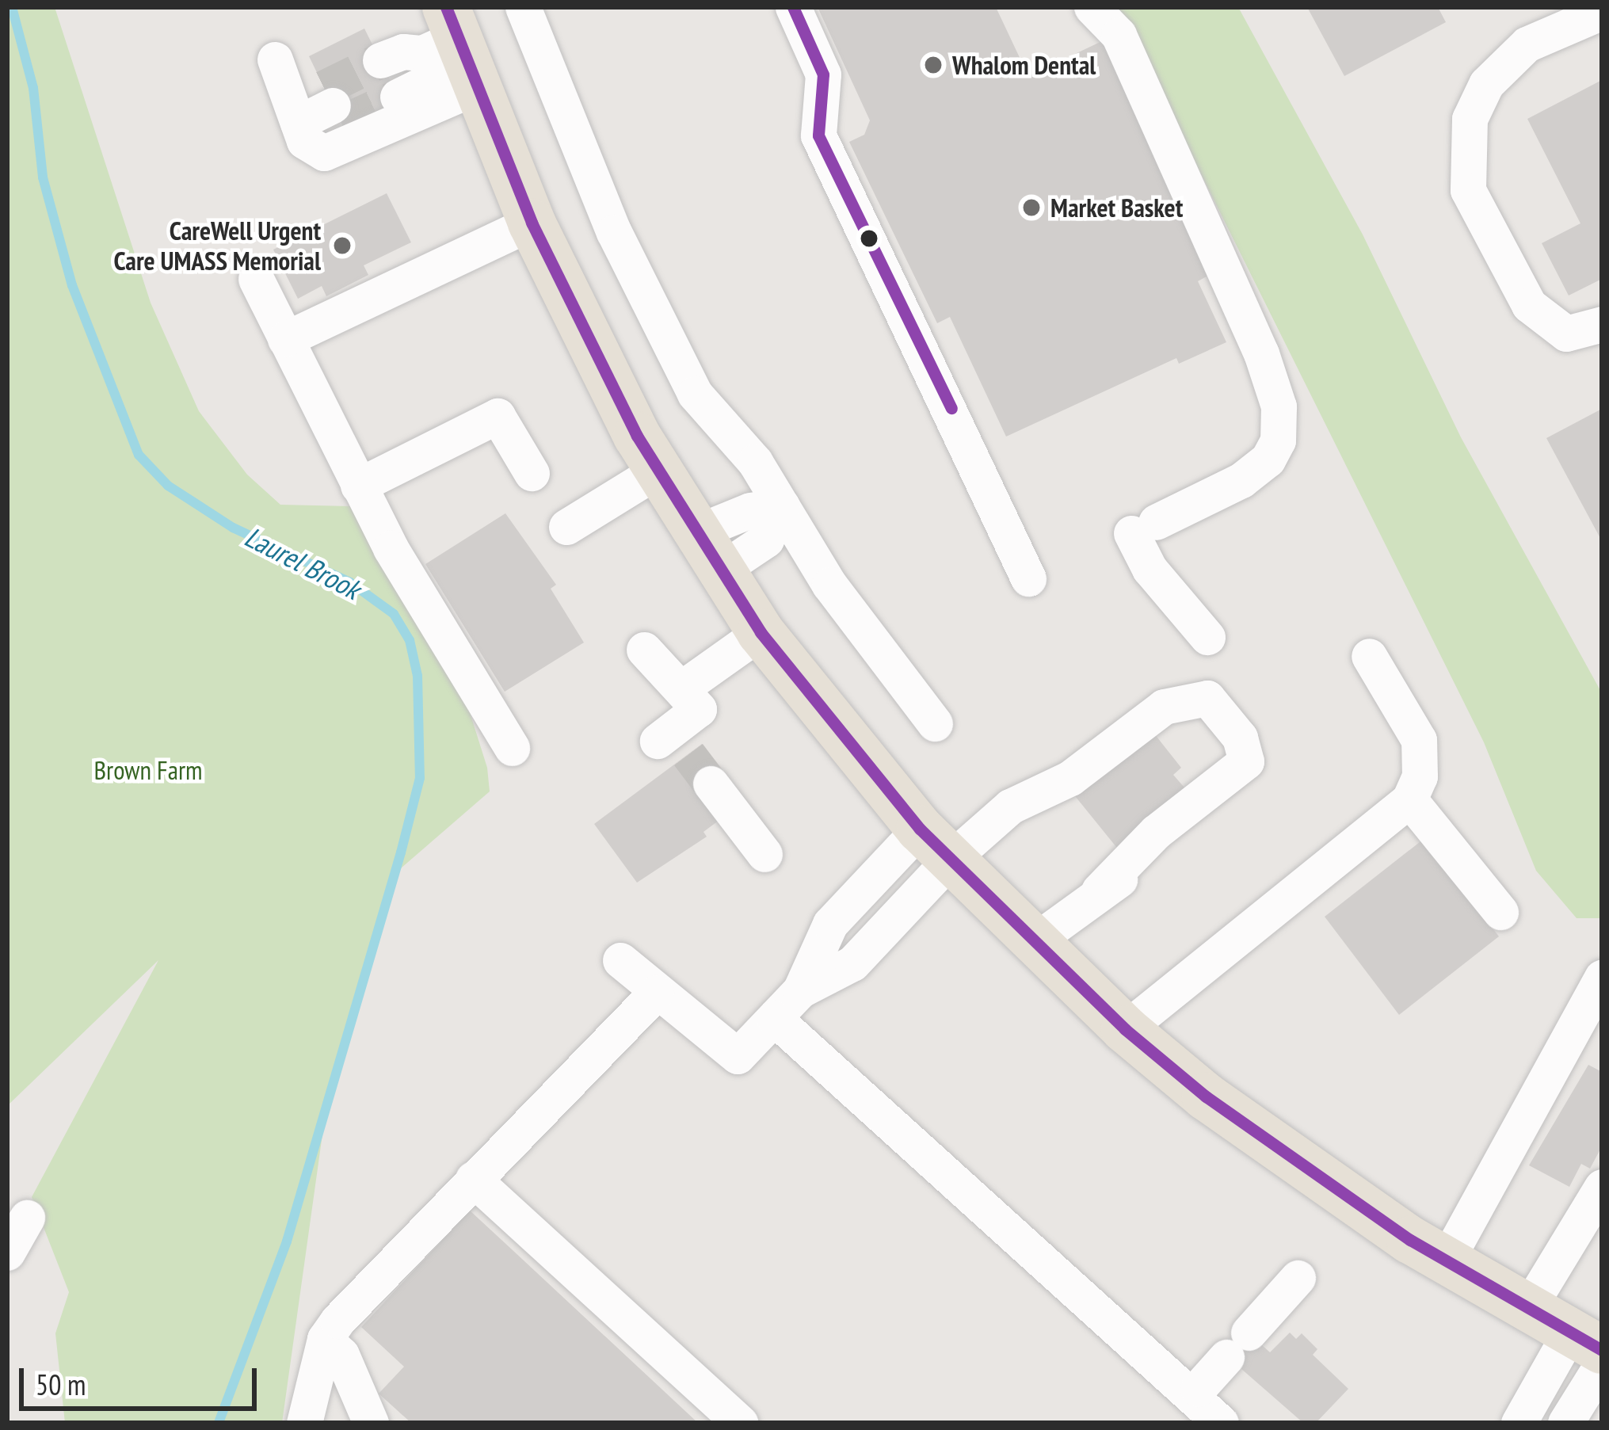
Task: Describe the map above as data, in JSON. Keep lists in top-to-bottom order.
{
  "water": ["Laurel Brook"],
  "parks": ["Brown Farm"],
  "places": ["Whalom Dental", "Market Basket", "CareWell Urgent Care UMASS Memorial"],
  "scale_bar": "50 m"
}
